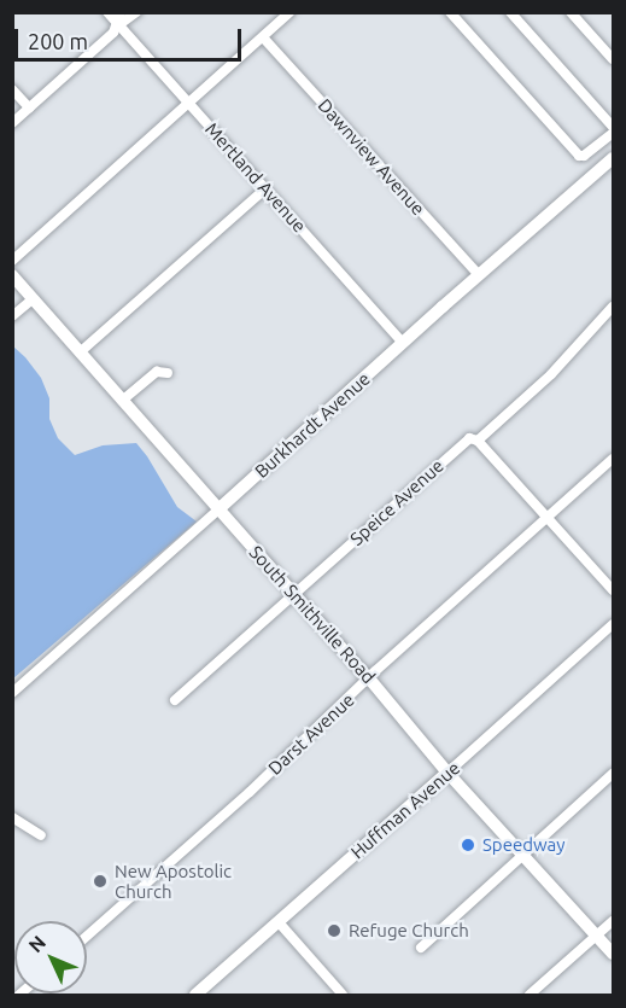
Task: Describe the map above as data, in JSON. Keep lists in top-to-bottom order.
{
  "streets": {
    "main road": ["Burkhardt Avenue", "South Smithville Road", "Huffman Avenue"],
    "street": [
      "Dawnview Avenue",
      "Mertland Avenue",
      "Speice Avenue",
      "Darst Avenue"
    ]
  },
  "crossings": [
    ["Dawnview Avenue", "Burkhardt Avenue"],
    ["Mertland Avenue", "Burkhardt Avenue"],
    ["Burkhardt Avenue", "South Smithville Road"],
    ["Speice Avenue", "South Smithville Road"],
    ["South Smithville Road", "Darst Avenue"],
    ["South Smithville Road", "Huffman Avenue"]
  ],
  "places": ["Speedway", "New Apostolic Church", "Refuge Church"],
  "scale_bar": "200 m",
  "north": "top left"
}
